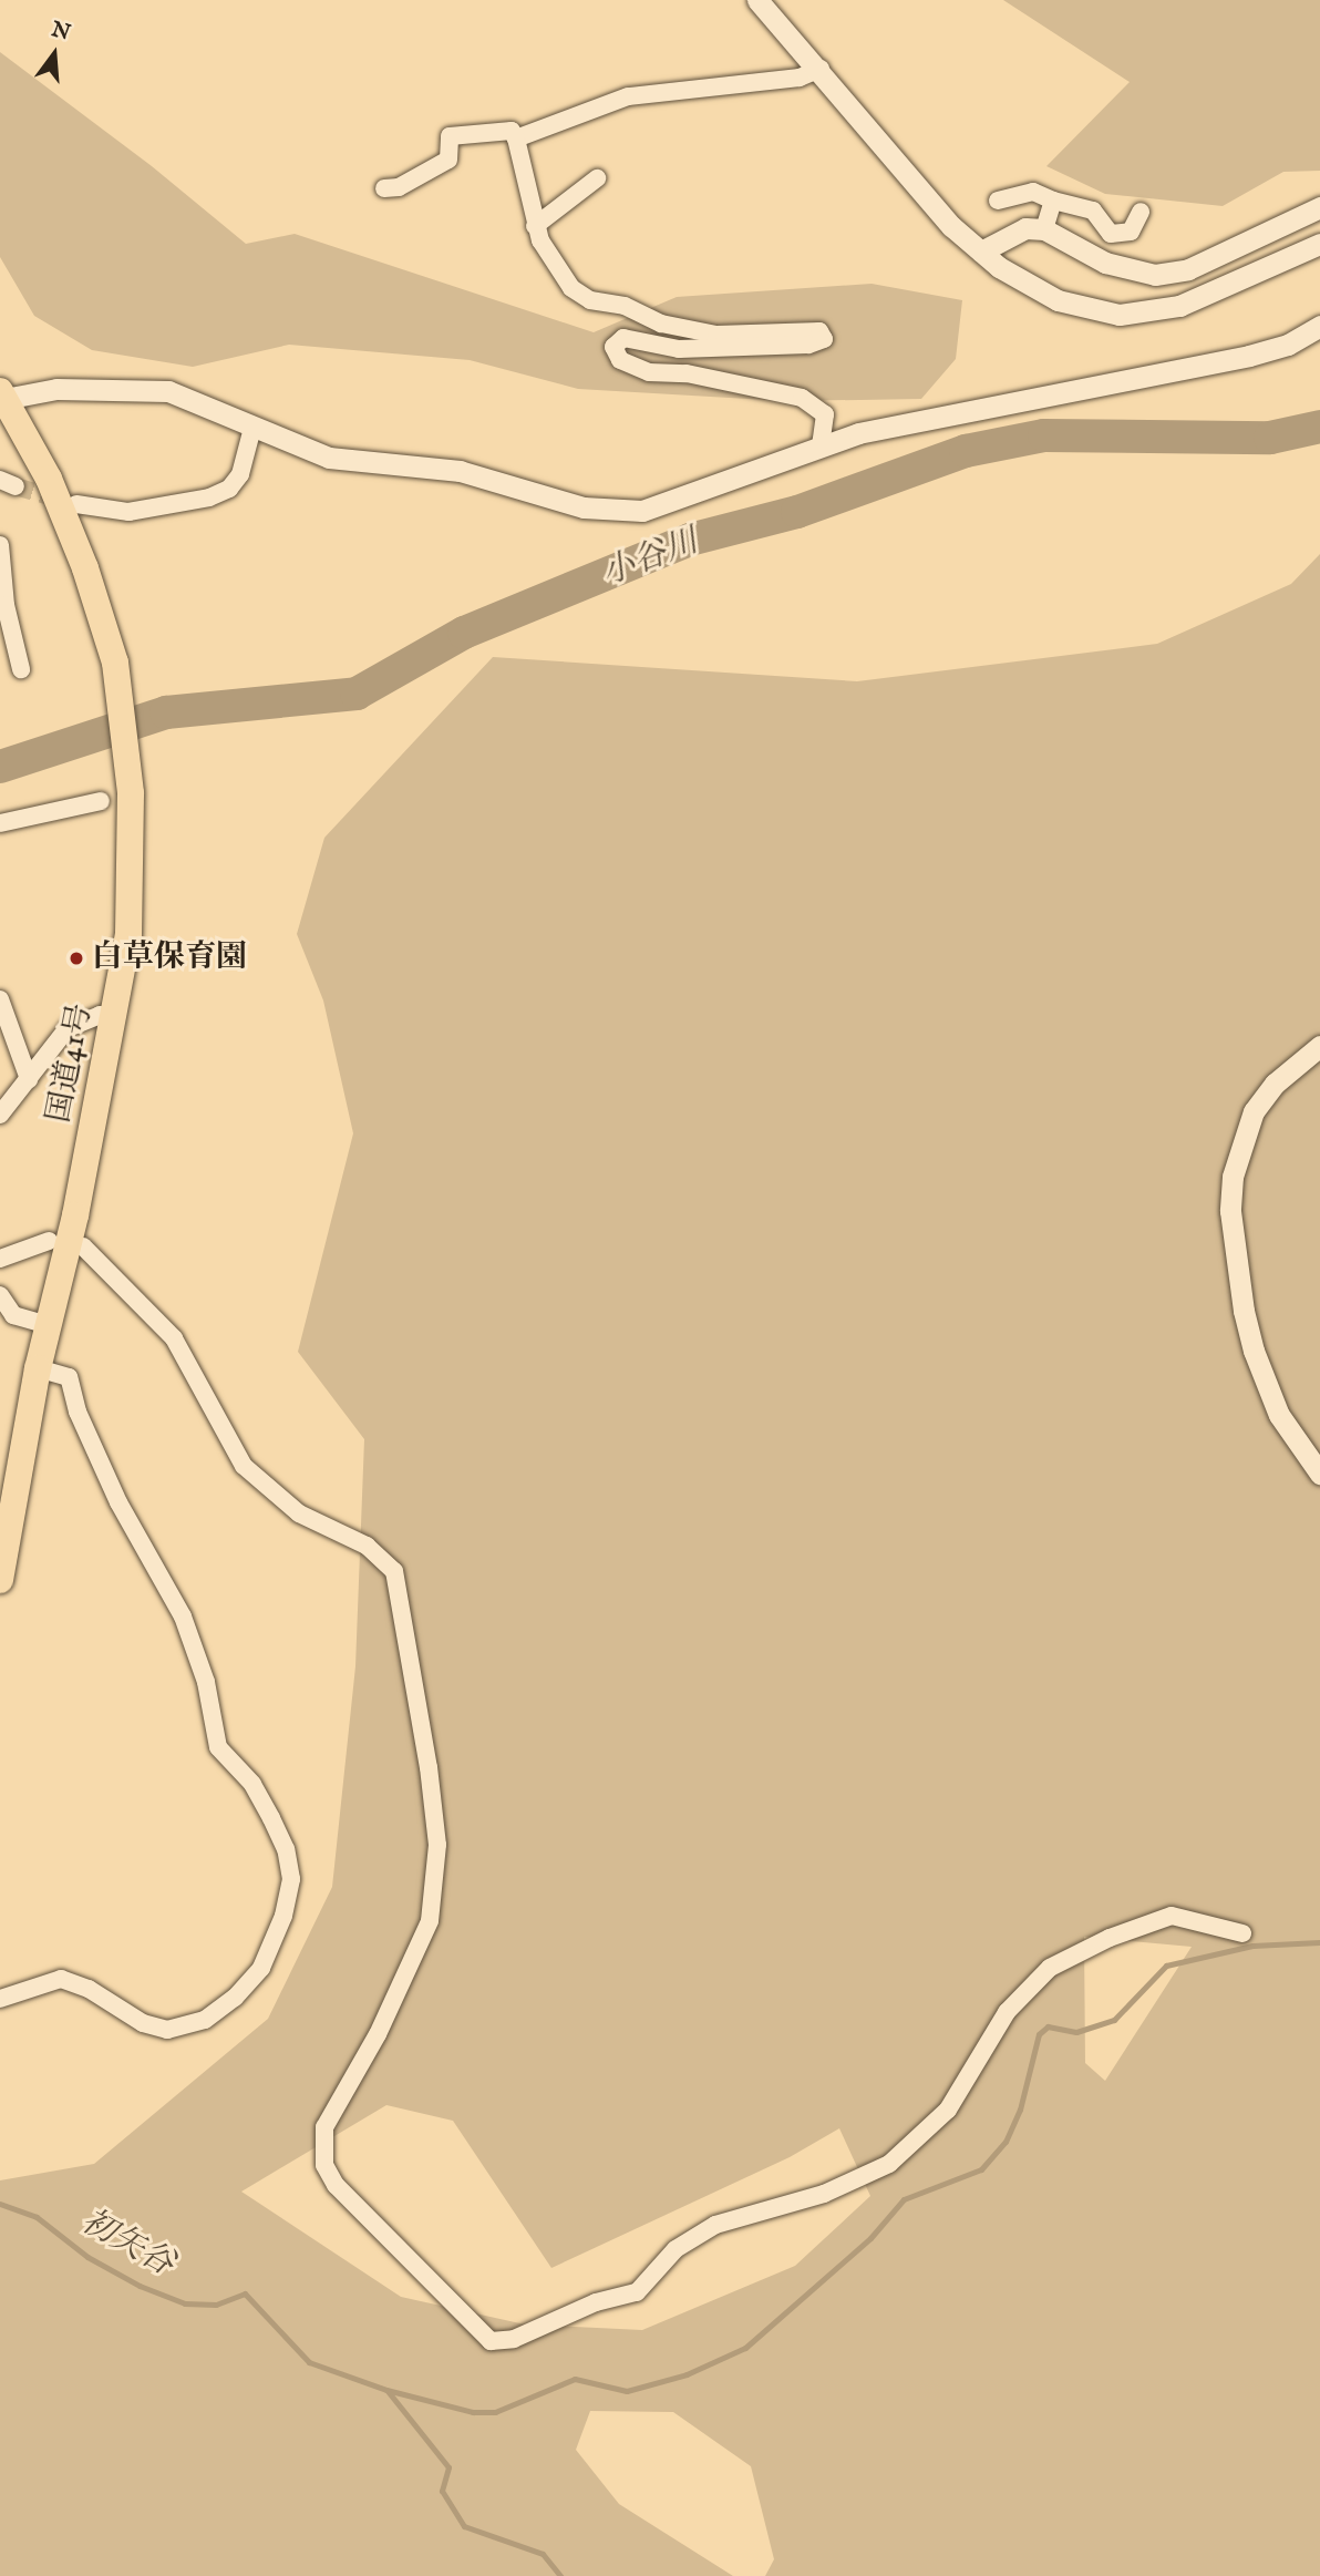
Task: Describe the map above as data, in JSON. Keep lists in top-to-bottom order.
{
  "streets": {
    "highway": ["国道41号"]
  },
  "water": ["小谷川", "初矢谷"],
  "places": ["白草保育園"],
  "north": "top"
}
